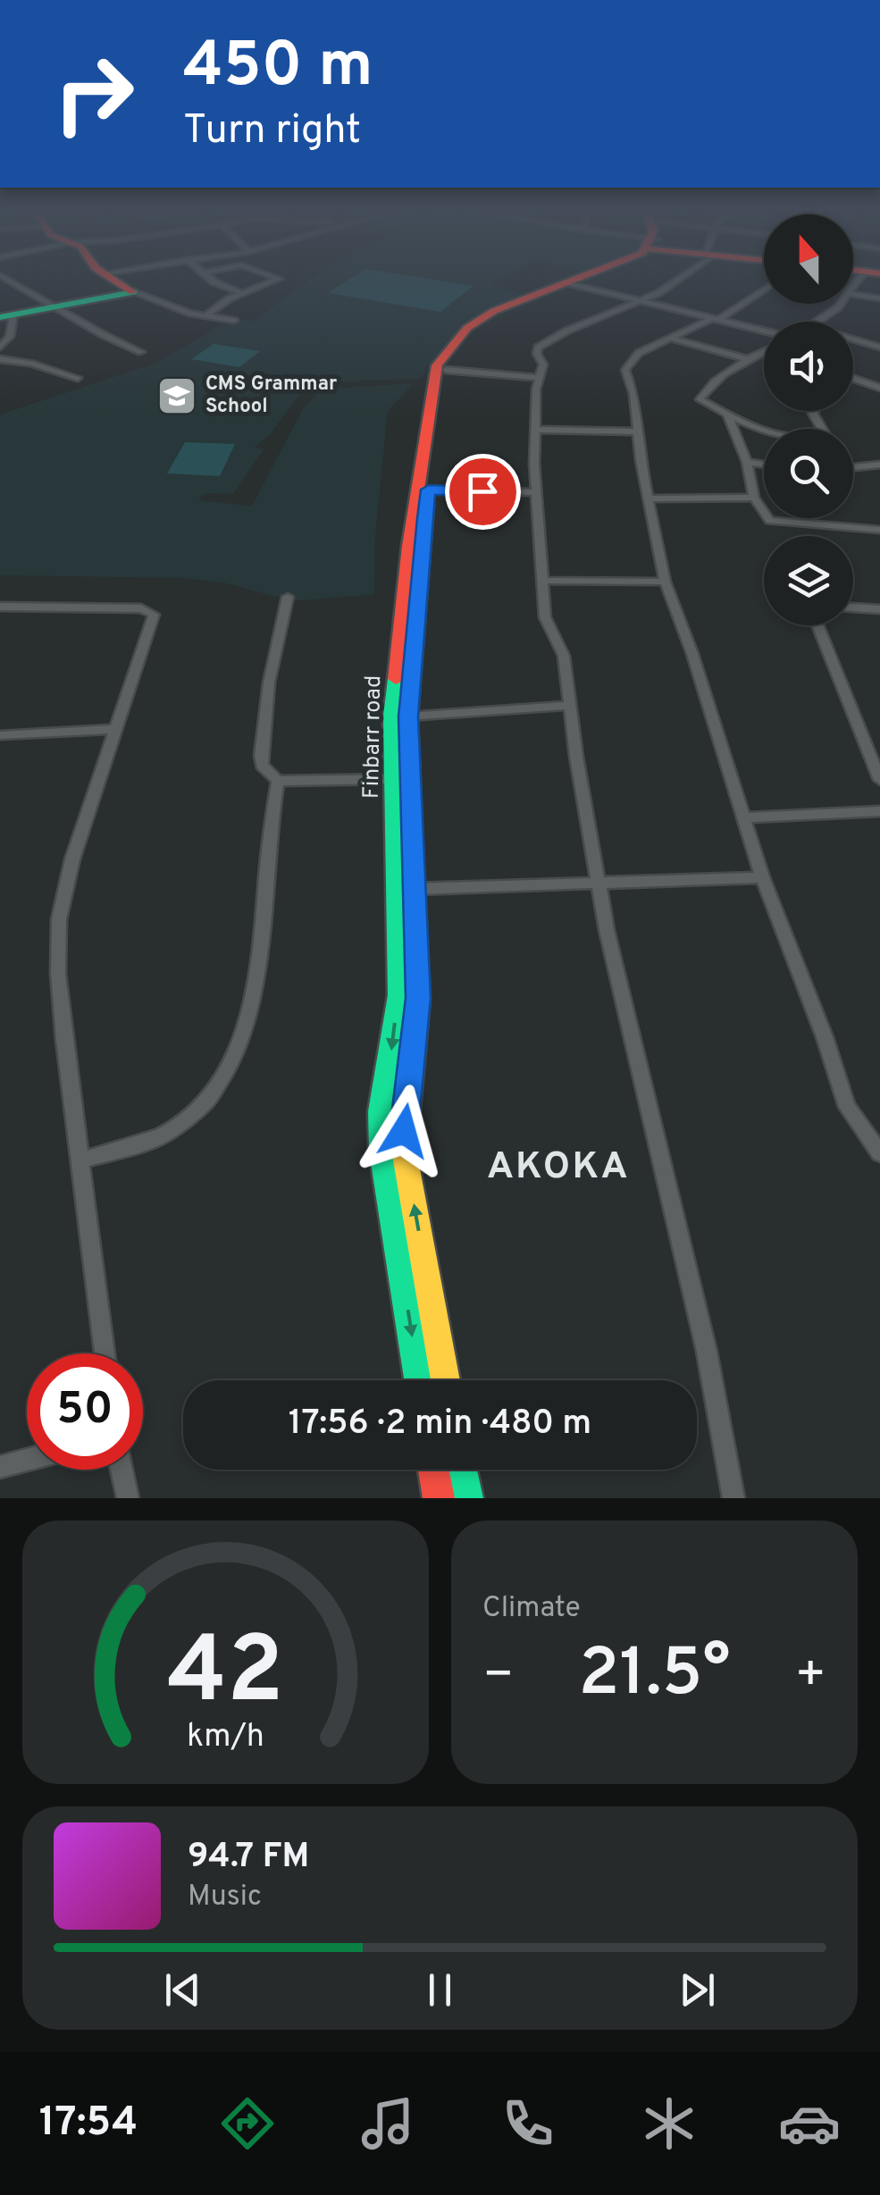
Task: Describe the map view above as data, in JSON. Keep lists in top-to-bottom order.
{
  "streets": {
    "main road": ["Finbarr road"]
  },
  "districts": ["AKOKA"],
  "places": {
    "school or university": ["CMS Grammar School"]
  },
  "north": "top",
  "page": {
    "turn": ["450 m", "Turn right"],
    "limit": "50",
    "trip": "17:56 · 2 min · 480 m",
    "tile": "Climate",
    "heat": ["−", "21.5°", "+"],
    "song": ["94.7 FM", "Music"],
    "tabs": "17:54",
    "gauge": ["42", "km/h"]
  }
}
